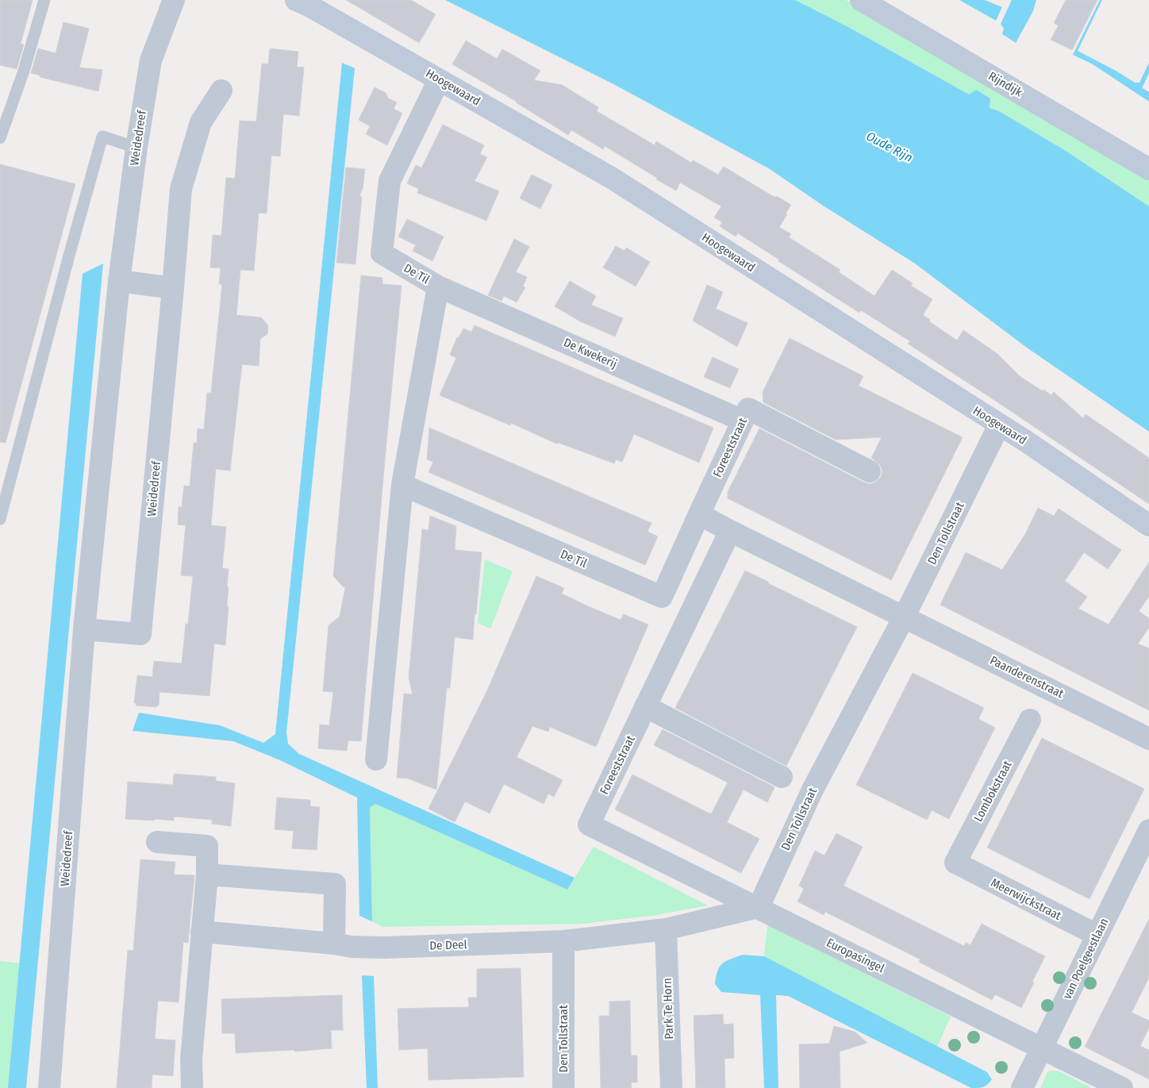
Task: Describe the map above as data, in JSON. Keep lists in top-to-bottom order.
{
  "streets": {
    "street": [
      "Rijndijk",
      "Hoogewaard",
      "Weidedreef",
      "De Til",
      "De Kwekerij",
      "Foreeststraat",
      "Den Tollstraat",
      "Paanderenstraat",
      "Lombokstraat",
      "Meerwijckstraat",
      "De Deel",
      "Europasingel",
      "van Poelgeestlaan",
      "Park Te Horn"
    ]
  },
  "crossings": [
    ["Hoogewaard", "De Til"],
    ["Hoogewaard", "Den Tollstraat"],
    ["De Til", "De Kwekerij"],
    ["De Til", "Foreeststraat"],
    ["De Kwekerij", "Foreeststraat"],
    ["Foreeststraat", "Europasingel"],
    ["Den Tollstraat", "Paanderenstraat"],
    ["Den Tollstraat", "De Deel"],
    ["Den Tollstraat", "Europasingel"],
    ["Lombokstraat", "Meerwijckstraat"],
    ["Meerwijckstraat", "van Poelgeestlaan"],
    ["Europasingel", "van Poelgeestlaan"]
  ],
  "water": ["Oude Rijn"]
}
